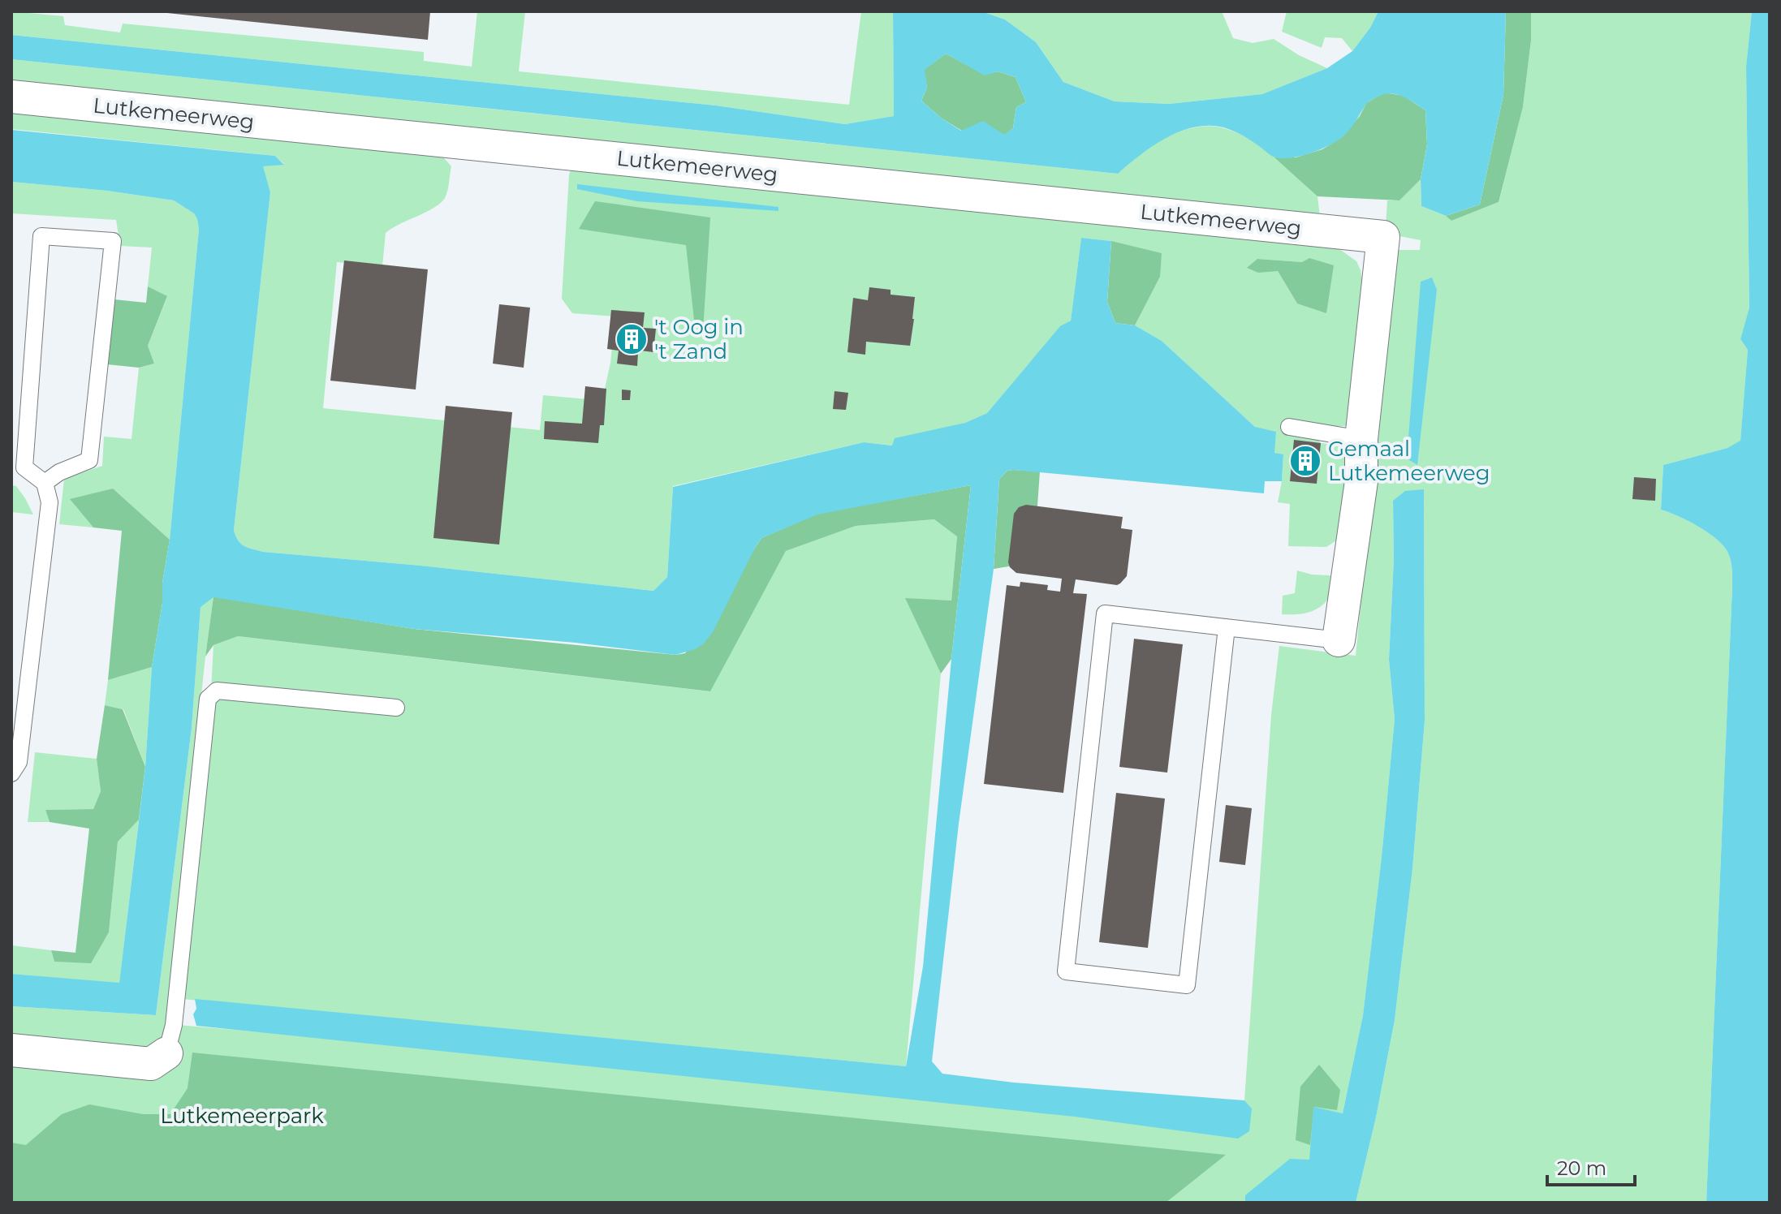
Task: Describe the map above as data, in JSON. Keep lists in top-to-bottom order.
{
  "streets": {
    "street": ["Lutkemeerweg"]
  },
  "parks": ["Lutkemeerpark"],
  "places": {
    "building": ["'t Oog in 't Zand", "Gemaal Lutkemeerweg"]
  },
  "scale_bar": "20 m"
}
